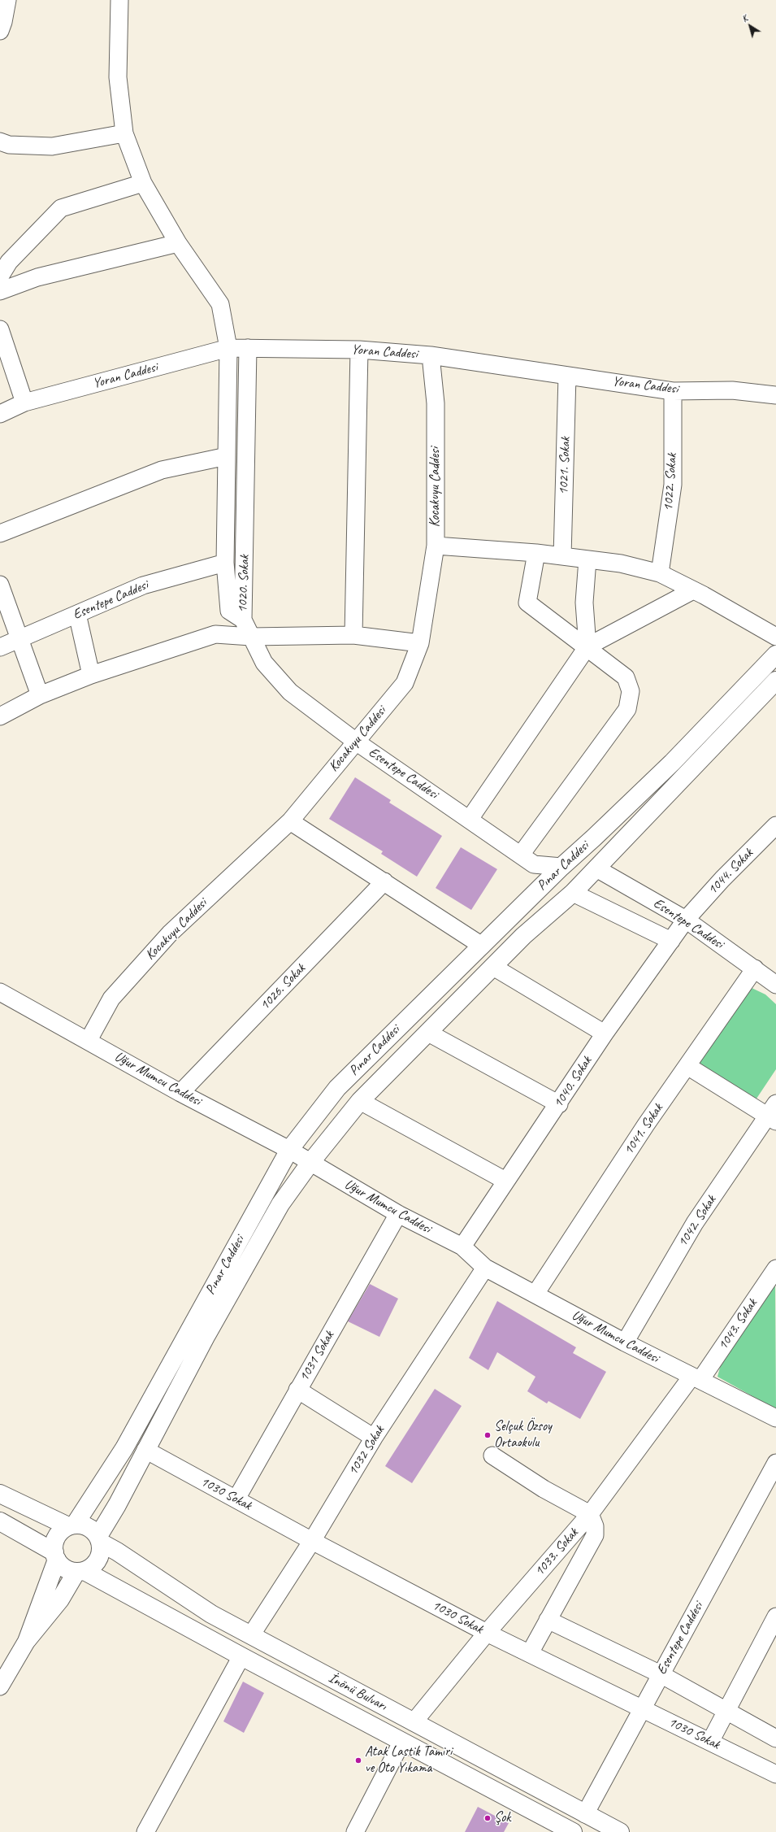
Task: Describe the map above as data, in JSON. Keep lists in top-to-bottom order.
{
  "streets": {
    "main road": ["Pınar Caddesi", "İnönü Bulvarı"],
    "street": [
      "Yoran Caddesi",
      "1021. Sokak",
      "1022. Sokak",
      "Kocakuyu Caddesi",
      "1020. Sokak",
      "Esentepe Caddesi",
      "1044. Sokak",
      "1026. Sokak",
      "Uğur Mumcu Caddesi",
      "1040. Sokak",
      "1041. Sokak",
      "1042. Sokak",
      "1043. Sokak",
      "1031 Sokak",
      "1032 Sokak",
      "1030 Sokak",
      "1033. Sokak"
    ]
  },
  "crossings": [
    ["Yoran Caddesi", "1021. Sokak"],
    ["Yoran Caddesi", "1022. Sokak"],
    ["Yoran Caddesi", "Kocakuyu Caddesi"],
    ["Yoran Caddesi", "1020. Sokak"],
    ["Kocakuyu Caddesi", "Esentepe Caddesi"],
    ["Kocakuyu Caddesi", "Uğur Mumcu Caddesi"],
    ["1020. Sokak", "Esentepe Caddesi"],
    ["Esentepe Caddesi", "Pınar Caddesi"],
    ["Esentepe Caddesi", "1044. Sokak"],
    ["Esentepe Caddesi", "1040. Sokak"],
    ["Esentepe Caddesi", "1041. Sokak"],
    ["Esentepe Caddesi", "1030 Sokak"],
    ["Esentepe Caddesi", "İnönü Bulvarı"],
    ["Pınar Caddesi", "Uğur Mumcu Caddesi"],
    ["Pınar Caddesi", "1030 Sokak"],
    ["Pınar Caddesi", "İnönü Bulvarı"],
    ["1044. Sokak", "1040. Sokak"],
    ["1026. Sokak", "Uğur Mumcu Caddesi"],
    ["Uğur Mumcu Caddesi", "1040. Sokak"],
    ["Uğur Mumcu Caddesi", "1041. Sokak"],
    ["Uğur Mumcu Caddesi", "1042. Sokak"],
    ["Uğur Mumcu Caddesi", "1043. Sokak"],
    ["Uğur Mumcu Caddesi", "1031 Sokak"],
    ["Uğur Mumcu Caddesi", "1032 Sokak"],
    ["Uğur Mumcu Caddesi", "1033. Sokak"],
    ["1043. Sokak", "1033. Sokak"],
    ["1031 Sokak", "1030 Sokak"],
    ["1032 Sokak", "1030 Sokak"],
    ["1032 Sokak", "İnönü Bulvarı"],
    ["1030 Sokak", "1033. Sokak"],
    ["1033. Sokak", "İnönü Bulvarı"]
  ],
  "places": ["Selçuk Özsoy Ortaokulu", "Atak Lastik Tamiri ve Oto Yıkama", "Şok"],
  "north": "top left"
}
